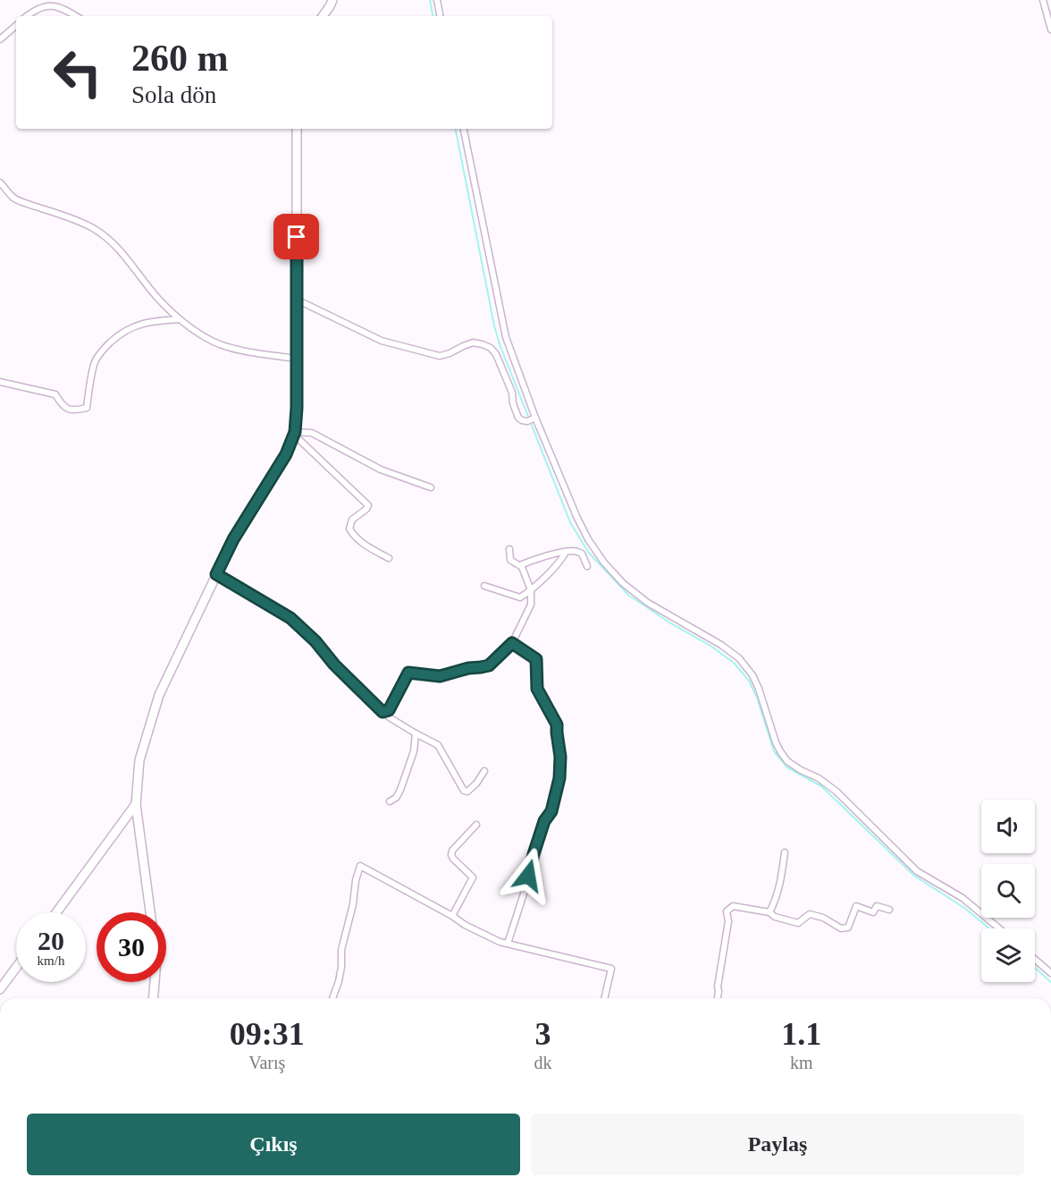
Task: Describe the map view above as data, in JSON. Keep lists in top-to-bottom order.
{
  "page": {
    "turn": ["260 m", "Sola dön"],
    "speed": "20 km/h",
    "limit": "30",
    "eta": [
      "09:31",
      "Varış",
      "3",
      "dk",
      "1.1",
      "km"
    ],
    "buttons": ["Çıkış", "Paylaş"]
  }
}
